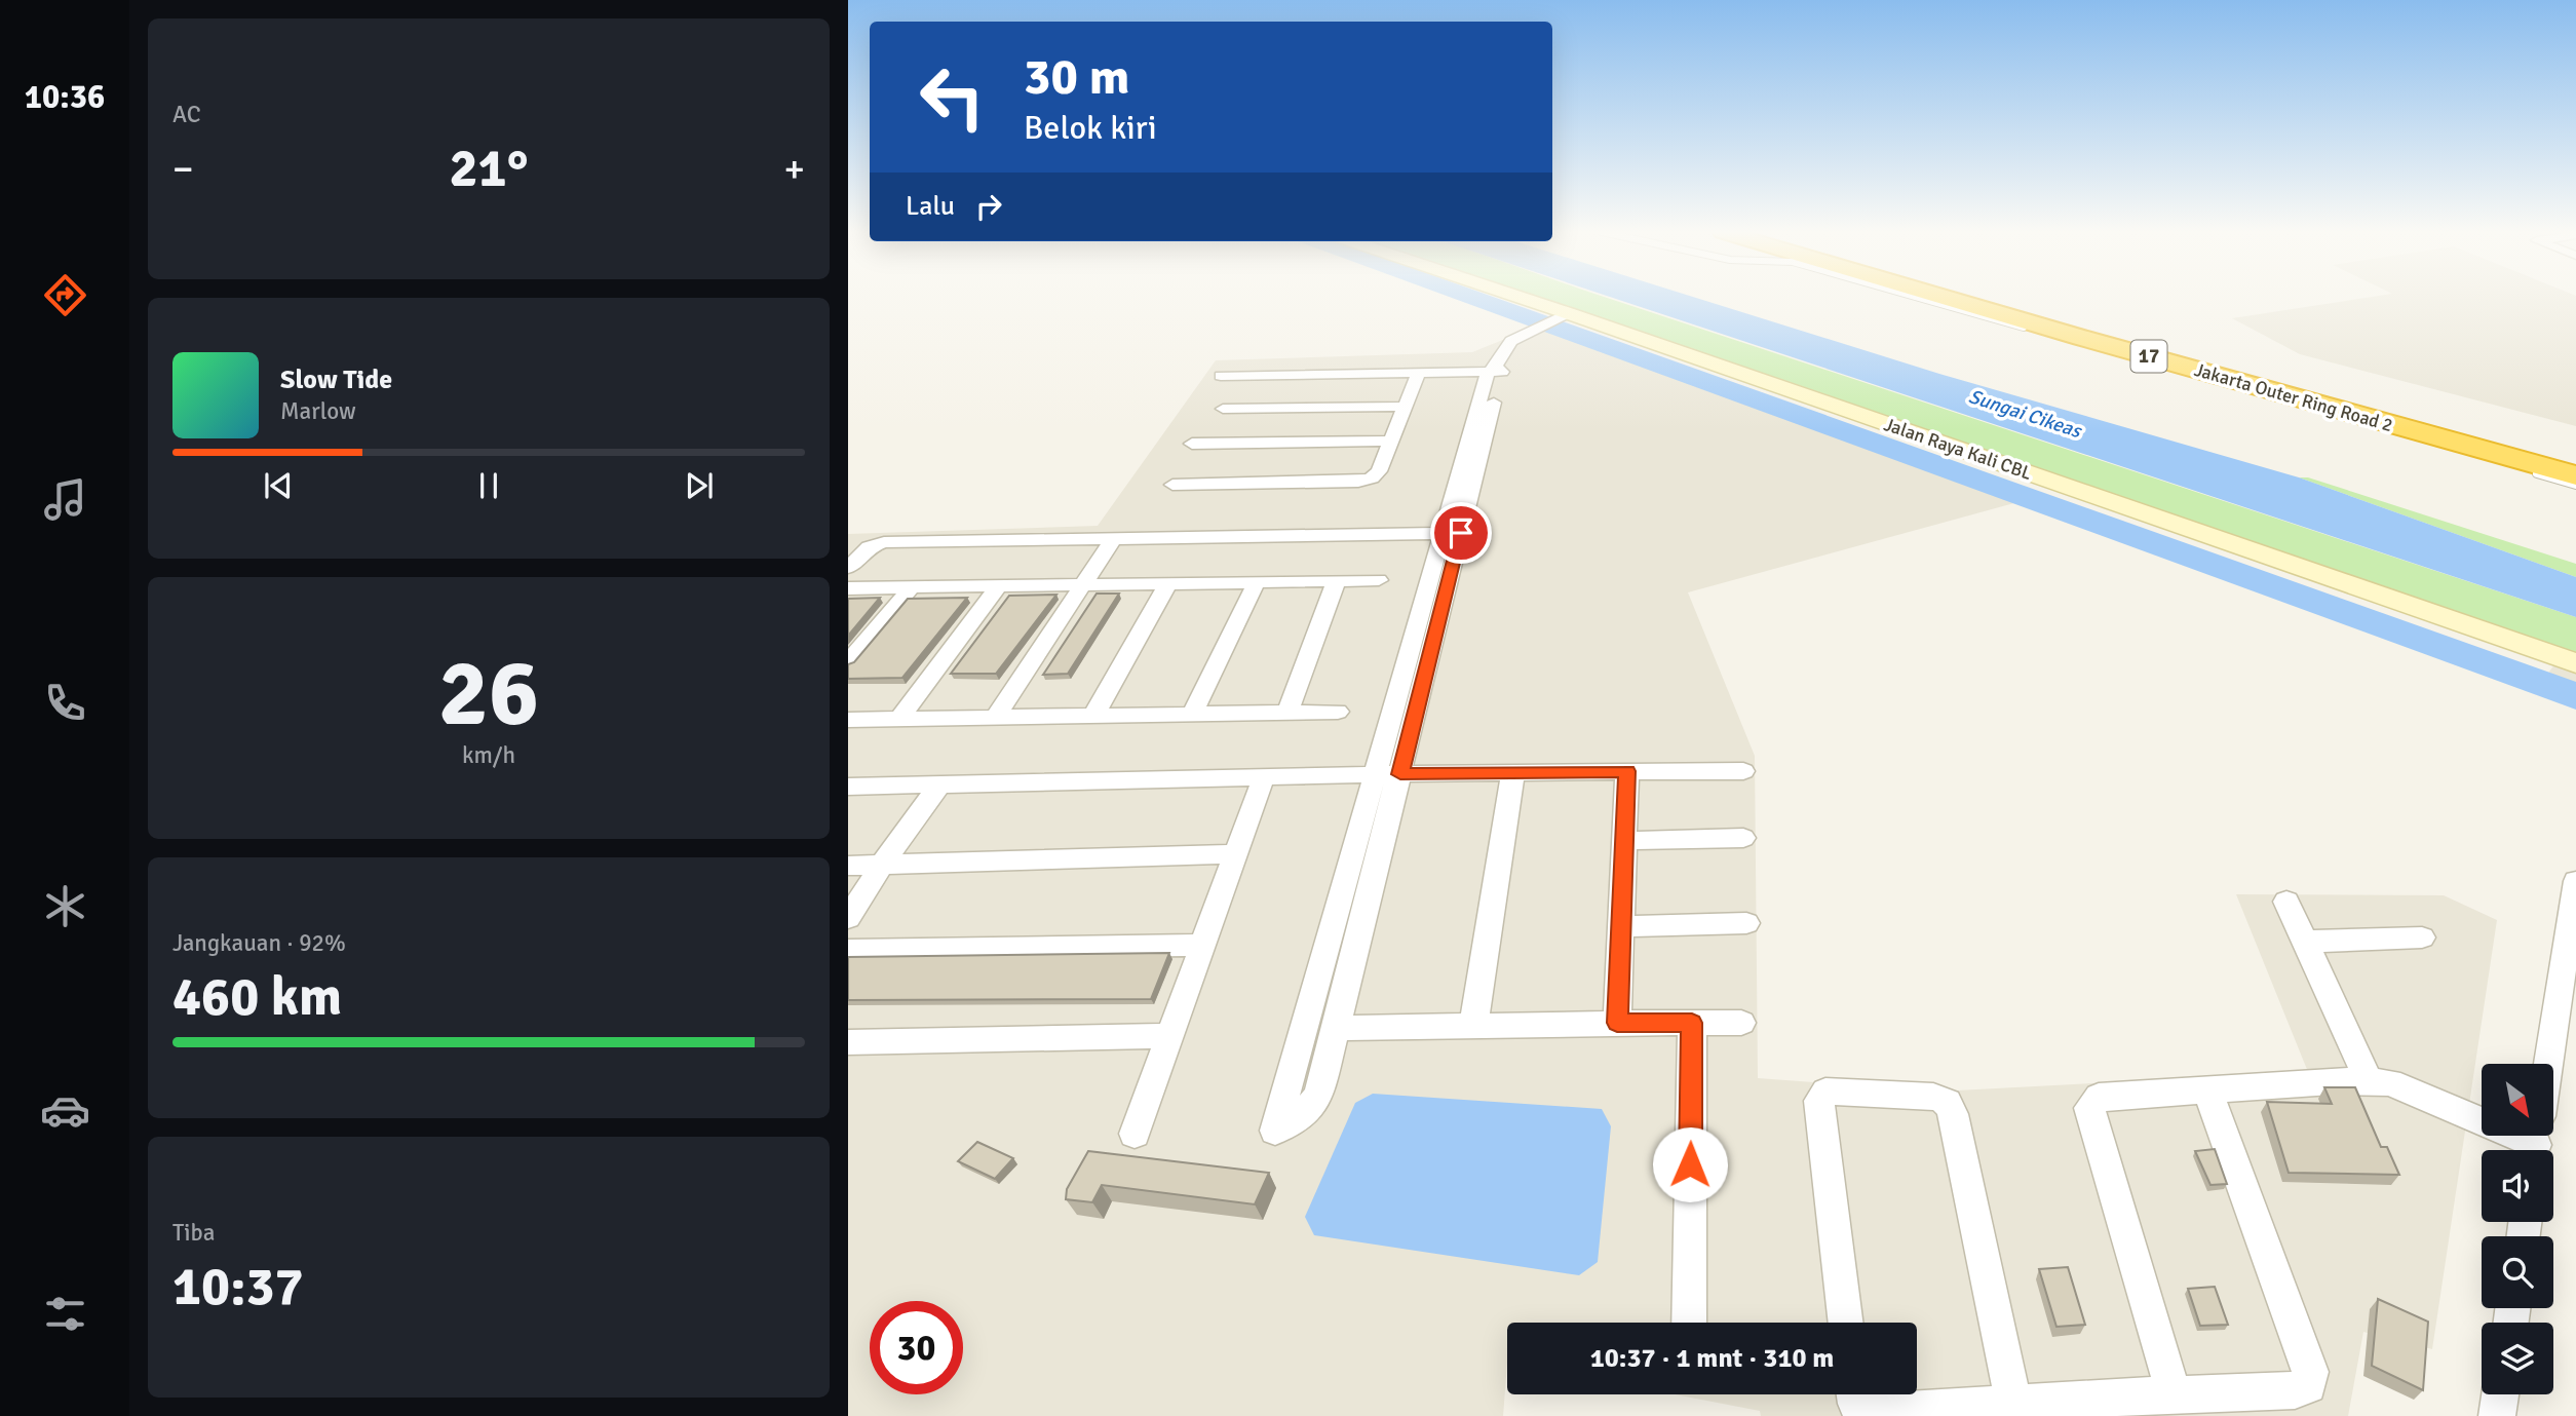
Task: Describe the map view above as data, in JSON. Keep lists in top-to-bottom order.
{
  "streets": {
    "highway": ["17", "Jakarta Outer Ring Road 2"],
    "main road": ["Jalan Raya Kali CBL"]
  },
  "water": ["Sungai Cikeas"],
  "north": "bottom right",
  "page": {
    "tabs": "10:36",
    "tile": [
      "AC",
      ["26", "km/h"],
      ["Jangkauan · 92%", "460 km"],
      ["Tiba", "10:37"]
    ],
    "turn": ["30 m", "Belok kiri"],
    "heat": ["−", "21°", "+"],
    "then": "Lalu",
    "song": ["Slow Tide", "Marlow"],
    "limit": "30",
    "trip": "10:37 · 1 mnt · 310 m"
  }
}
